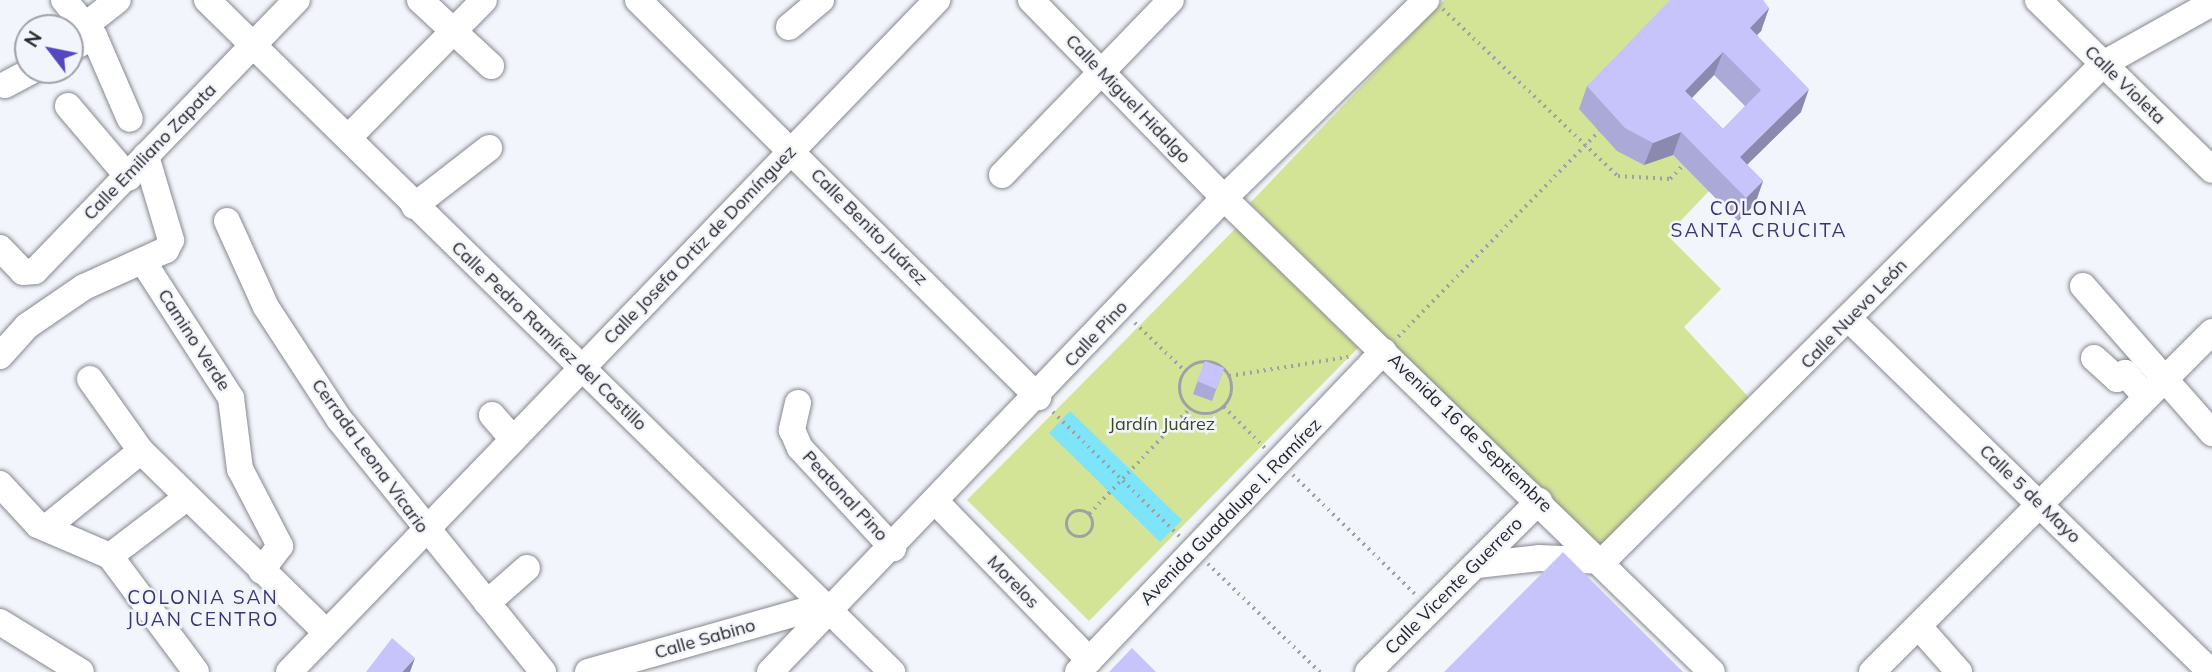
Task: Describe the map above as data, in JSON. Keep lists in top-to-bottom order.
{
  "streets": {
    "street": [
      "Calle Violeta",
      "Calle Miguel Hidalgo",
      "Calle Emiliano Zapata",
      "Calle Benito Juárez",
      "Calle Josefa Ortiz de Domínguez",
      "Calle Nuevo León",
      "Calle Pino",
      "Calle Pedro Ramírez del Castillo",
      "Camino Verde",
      "Avenida 16 de Septiembre",
      "Cerrada Leona Vicario",
      "Calle 5 de Mayo",
      "Peatonal Pino",
      "Avenida Guadalupe I. Ramírez",
      "Morelos",
      "Calle Vicente Guerrero",
      "Calle Sabino"
    ]
  },
  "crossings": [
    ["Calle Violeta", "Calle Nuevo León"],
    ["Calle Miguel Hidalgo", "Calle Pino"],
    ["Calle Miguel Hidalgo", "Avenida 16 de Septiembre"],
    ["Calle Emiliano Zapata", "Calle Pedro Ramírez del Castillo"],
    ["Calle Benito Juárez", "Calle Josefa Ortiz de Domínguez"],
    ["Calle Benito Juárez", "Calle Pino"],
    ["Calle Josefa Ortiz de Domínguez", "Calle Pedro Ramírez del Castillo"],
    ["Calle Josefa Ortiz de Domínguez", "Cerrada Leona Vicario"],
    ["Calle Nuevo León", "Avenida 16 de Septiembre"],
    ["Calle Nuevo León", "Calle 5 de Mayo"],
    ["Calle Pino", "Calle Pedro Ramírez del Castillo"],
    ["Calle Pino", "Avenida 16 de Septiembre"],
    ["Calle Pino", "Peatonal Pino"],
    ["Calle Pino", "Morelos"],
    ["Calle Pino", "Calle Sabino"],
    ["Calle Pedro Ramírez del Castillo", "Calle Sabino"],
    ["Avenida 16 de Septiembre", "Avenida Guadalupe I. Ramírez"],
    ["Avenida 16 de Septiembre", "Calle Vicente Guerrero"],
    ["Avenida Guadalupe I. Ramírez", "Morelos"]
  ],
  "districts": ["COLONIA SANTA CRUCITA", "COLONIA SAN JUAN CENTRO"],
  "parks": ["Jardín Juárez"],
  "north": "top left"
}
